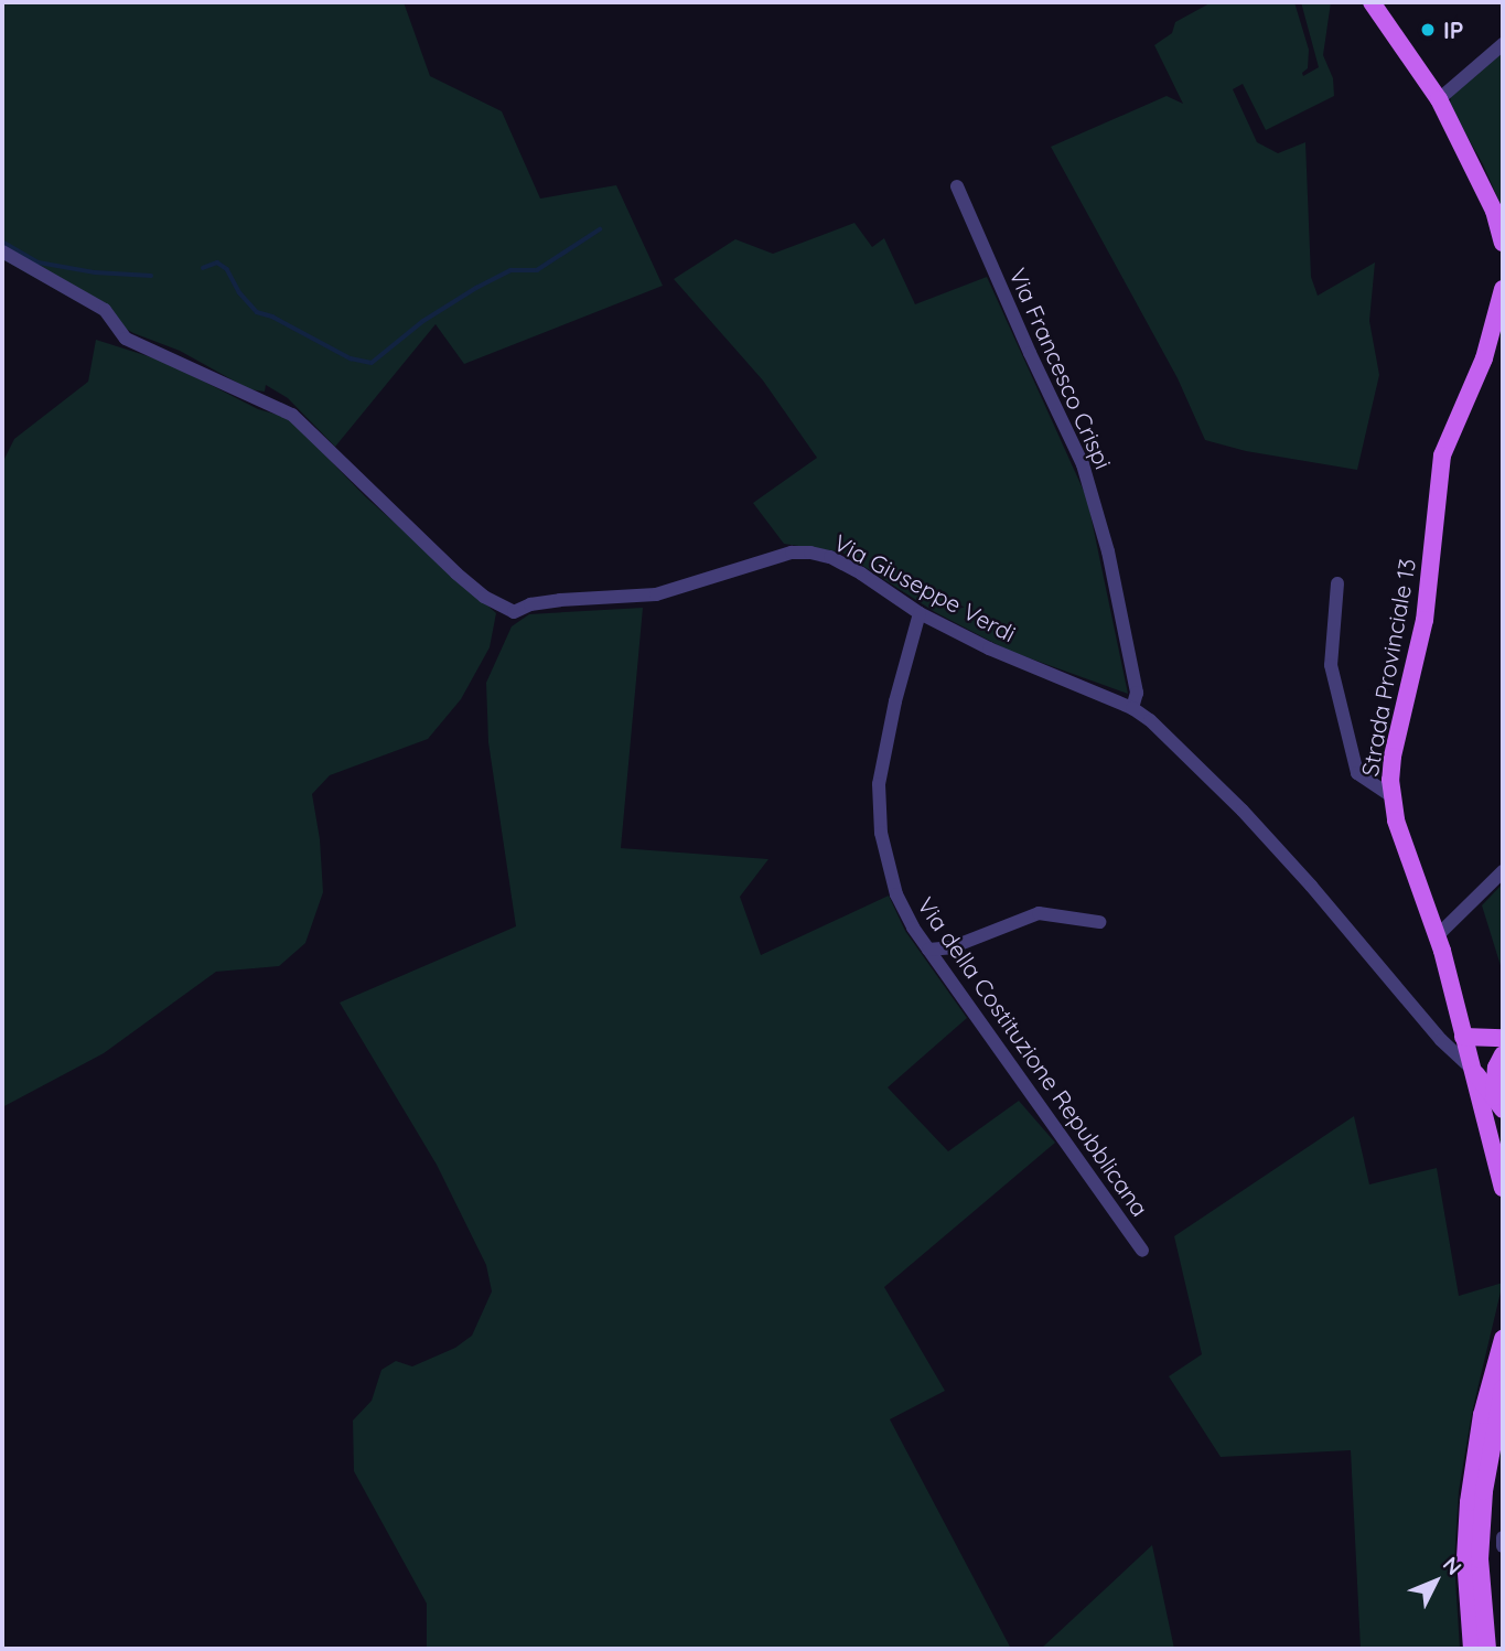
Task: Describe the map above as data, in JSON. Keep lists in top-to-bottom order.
{
  "streets": {
    "main road": ["Strada Provinciale 13"],
    "street": ["Via Francesco Crispi", "Via Giuseppe Verdi", "Via della Costituzione Repubblicana"]
  },
  "crossings": [
    ["Via Francesco Crispi", "Via Giuseppe Verdi"],
    ["Via Giuseppe Verdi", "Strada Provinciale 13"],
    ["Via Giuseppe Verdi", "Via della Costituzione Repubblicana"]
  ],
  "places": ["IP"],
  "north": "top right"
}
